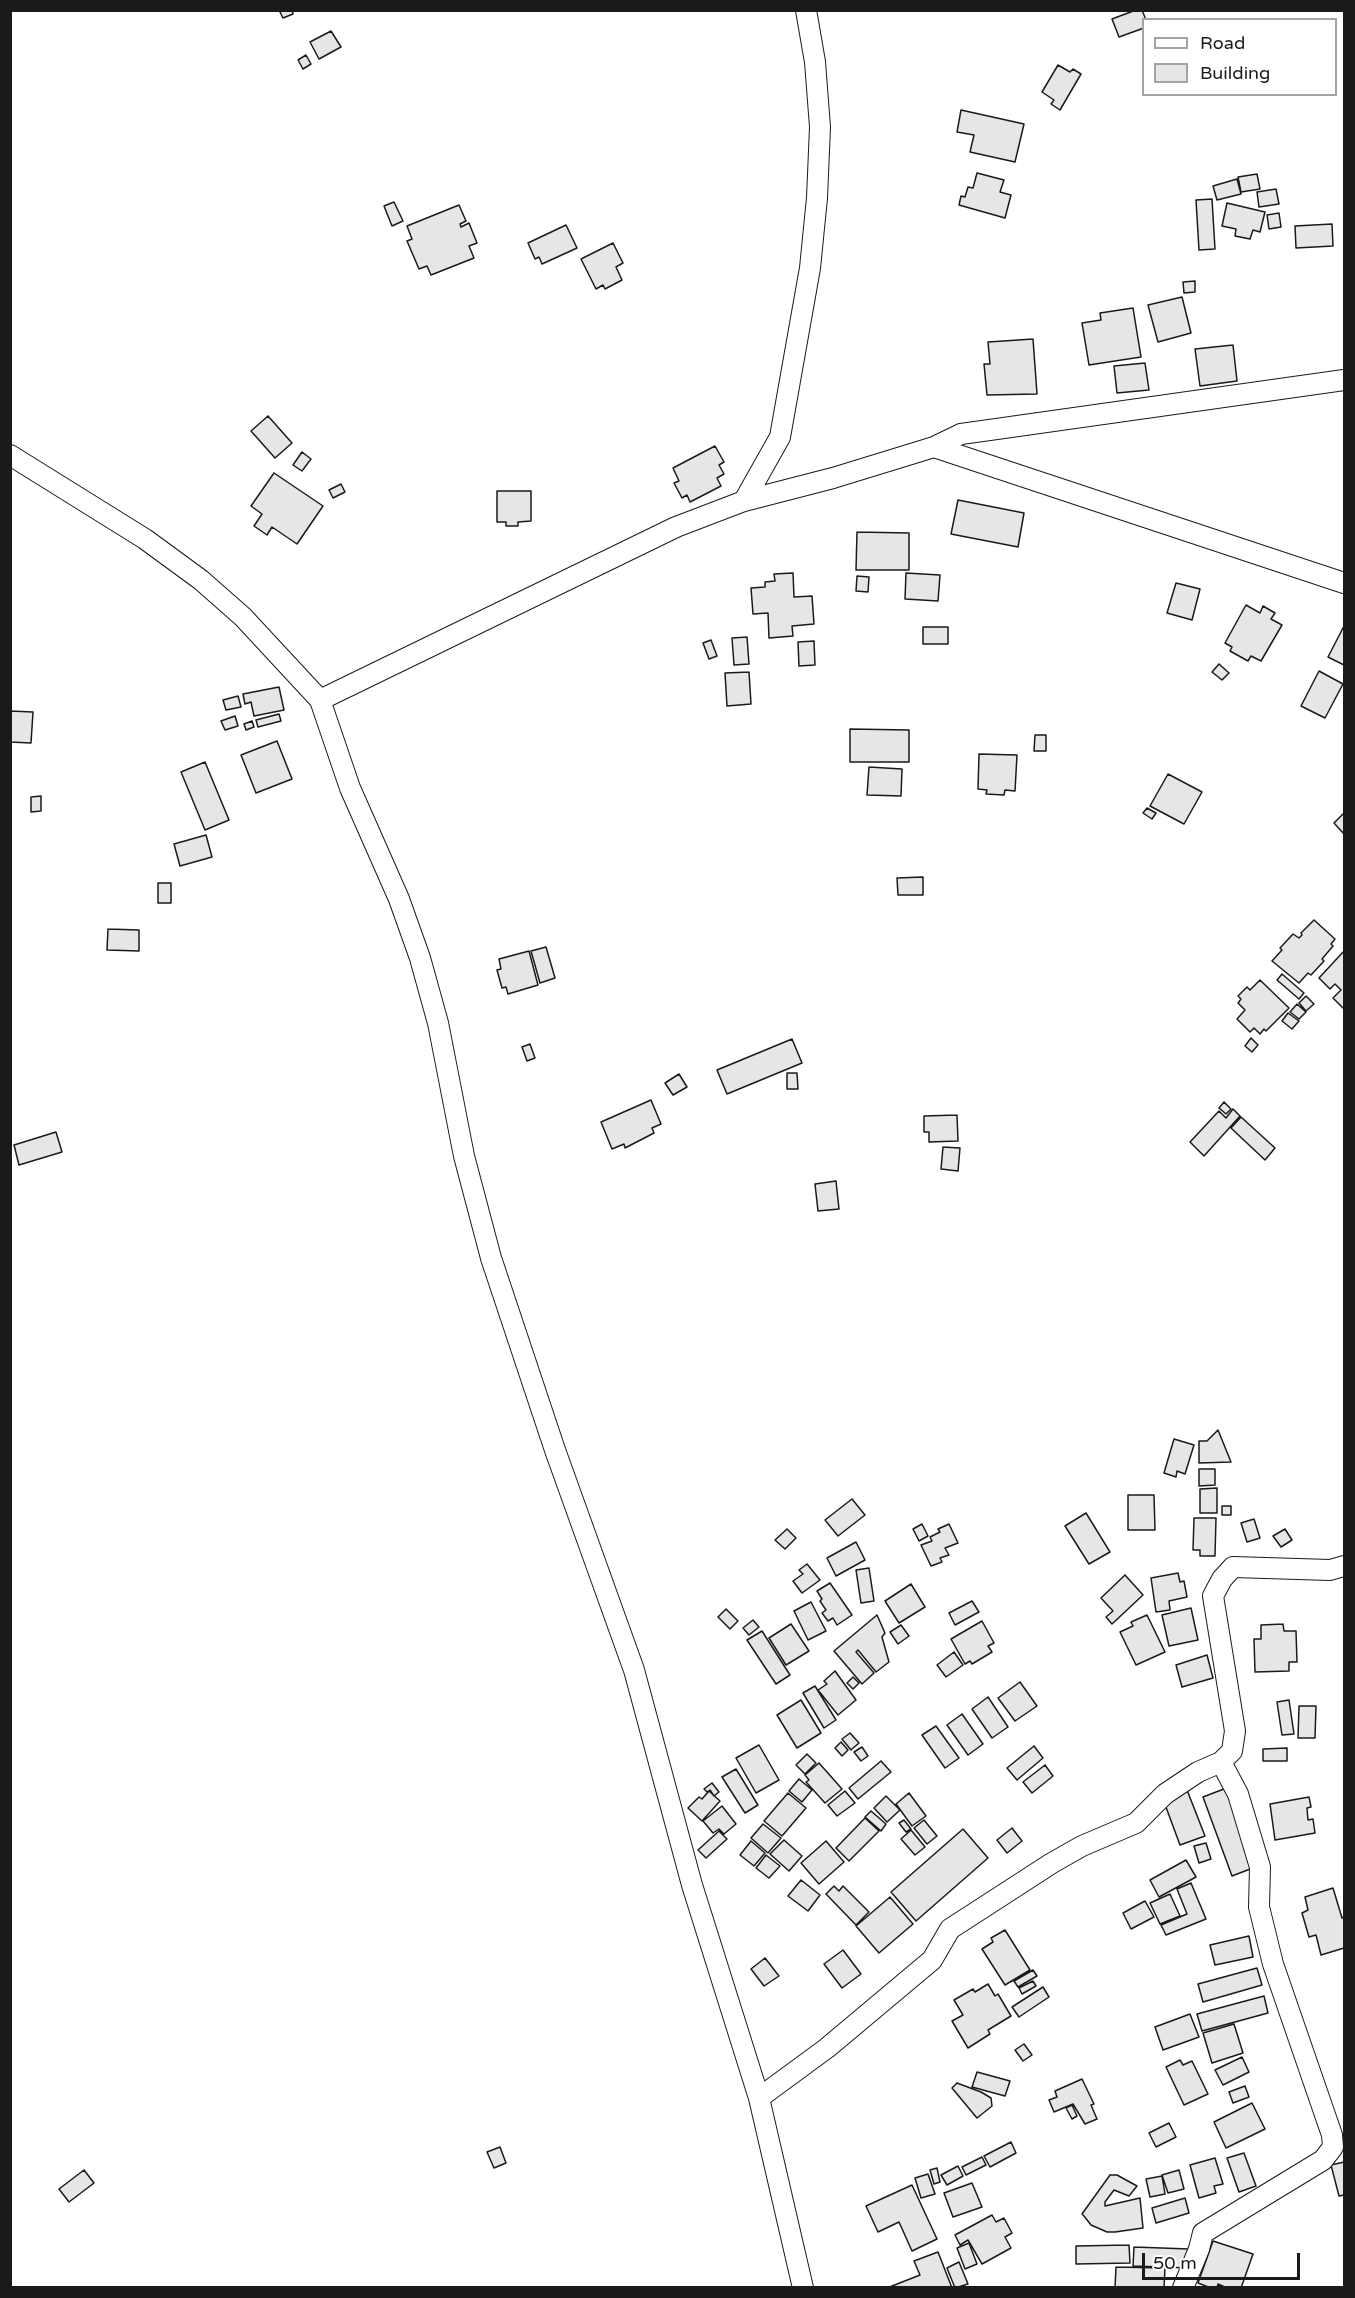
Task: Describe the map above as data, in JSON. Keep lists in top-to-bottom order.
{
  "legend": ["Road", "Building"],
  "scale_bar": "50 m"
}
